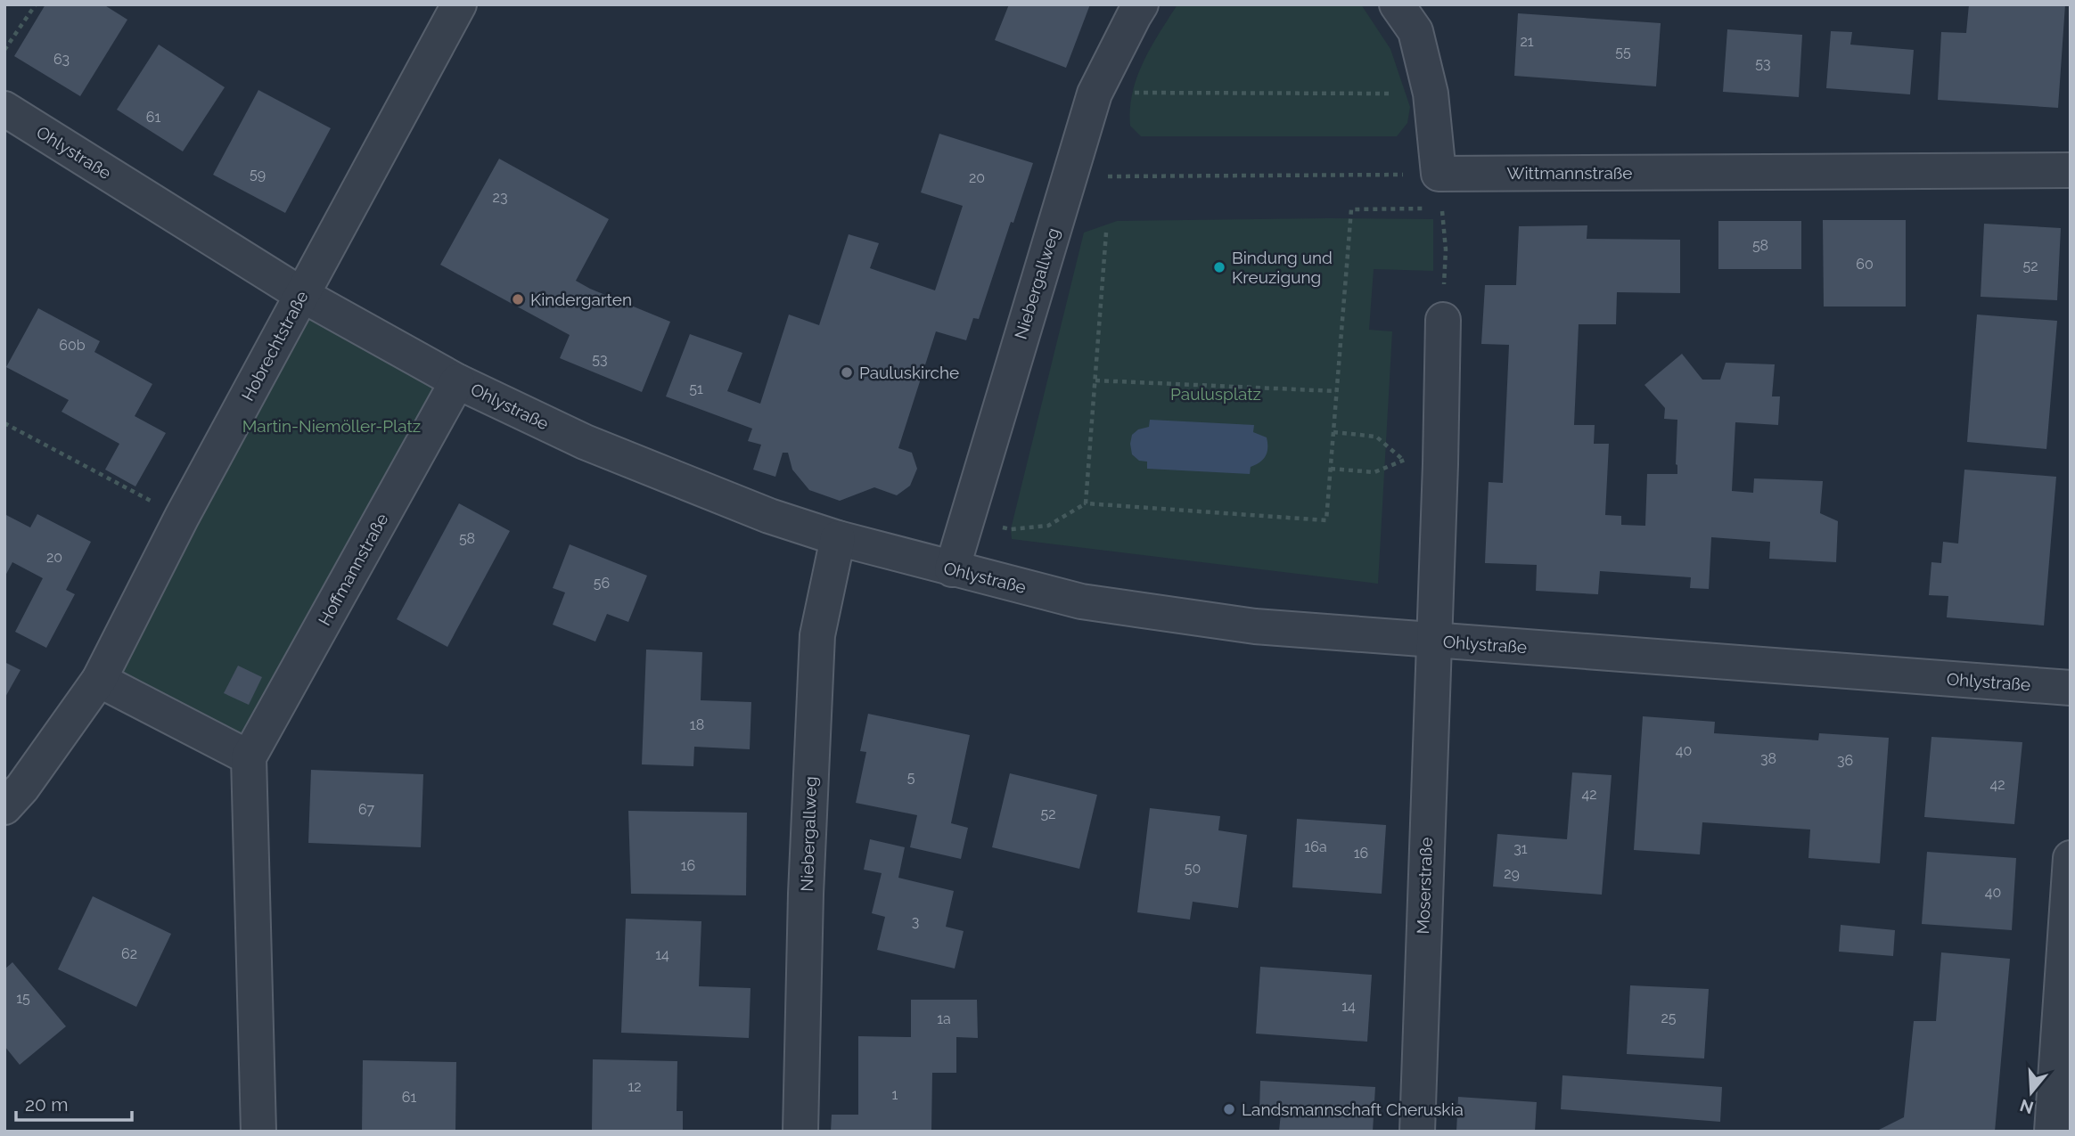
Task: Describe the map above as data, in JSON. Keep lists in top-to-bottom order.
{
  "streets": {
    "street": [
      "Ohlystraße",
      "Wittmannstraße",
      "Niebergallweg",
      "Hobrechtstraße",
      "Hoffmannstraße",
      "Moserstraße"
    ]
  },
  "crossings": [
    ["Ohlystraße", "Niebergallweg"],
    ["Ohlystraße", "Hobrechtstraße"],
    ["Ohlystraße", "Hoffmannstraße"],
    ["Ohlystraße", "Moserstraße"]
  ],
  "parks": ["Paulusplatz", "Martin-Niemöller-Platz"],
  "places": [
    "Bindung und Kreuzigung",
    "Kindergarten",
    "Pauluskirche",
    "Landsmannschaft Cheruskia"
  ],
  "house_numbers": [
    "21",
    "55",
    "63",
    "53",
    "61",
    "59",
    "20",
    "23",
    "58",
    "60",
    "52",
    "60b",
    "53",
    "51",
    "58",
    "20",
    "56",
    "18",
    "40",
    "38",
    "36",
    "5",
    "42",
    "42",
    "67",
    "52",
    "16a",
    "31",
    "16",
    "16",
    "50",
    "29",
    "40",
    "3",
    "62",
    "14",
    "15",
    "14",
    "25",
    "1a",
    "12",
    "1",
    "61"
  ],
  "scale_bar": "20 m",
  "north": "bottom"
}
